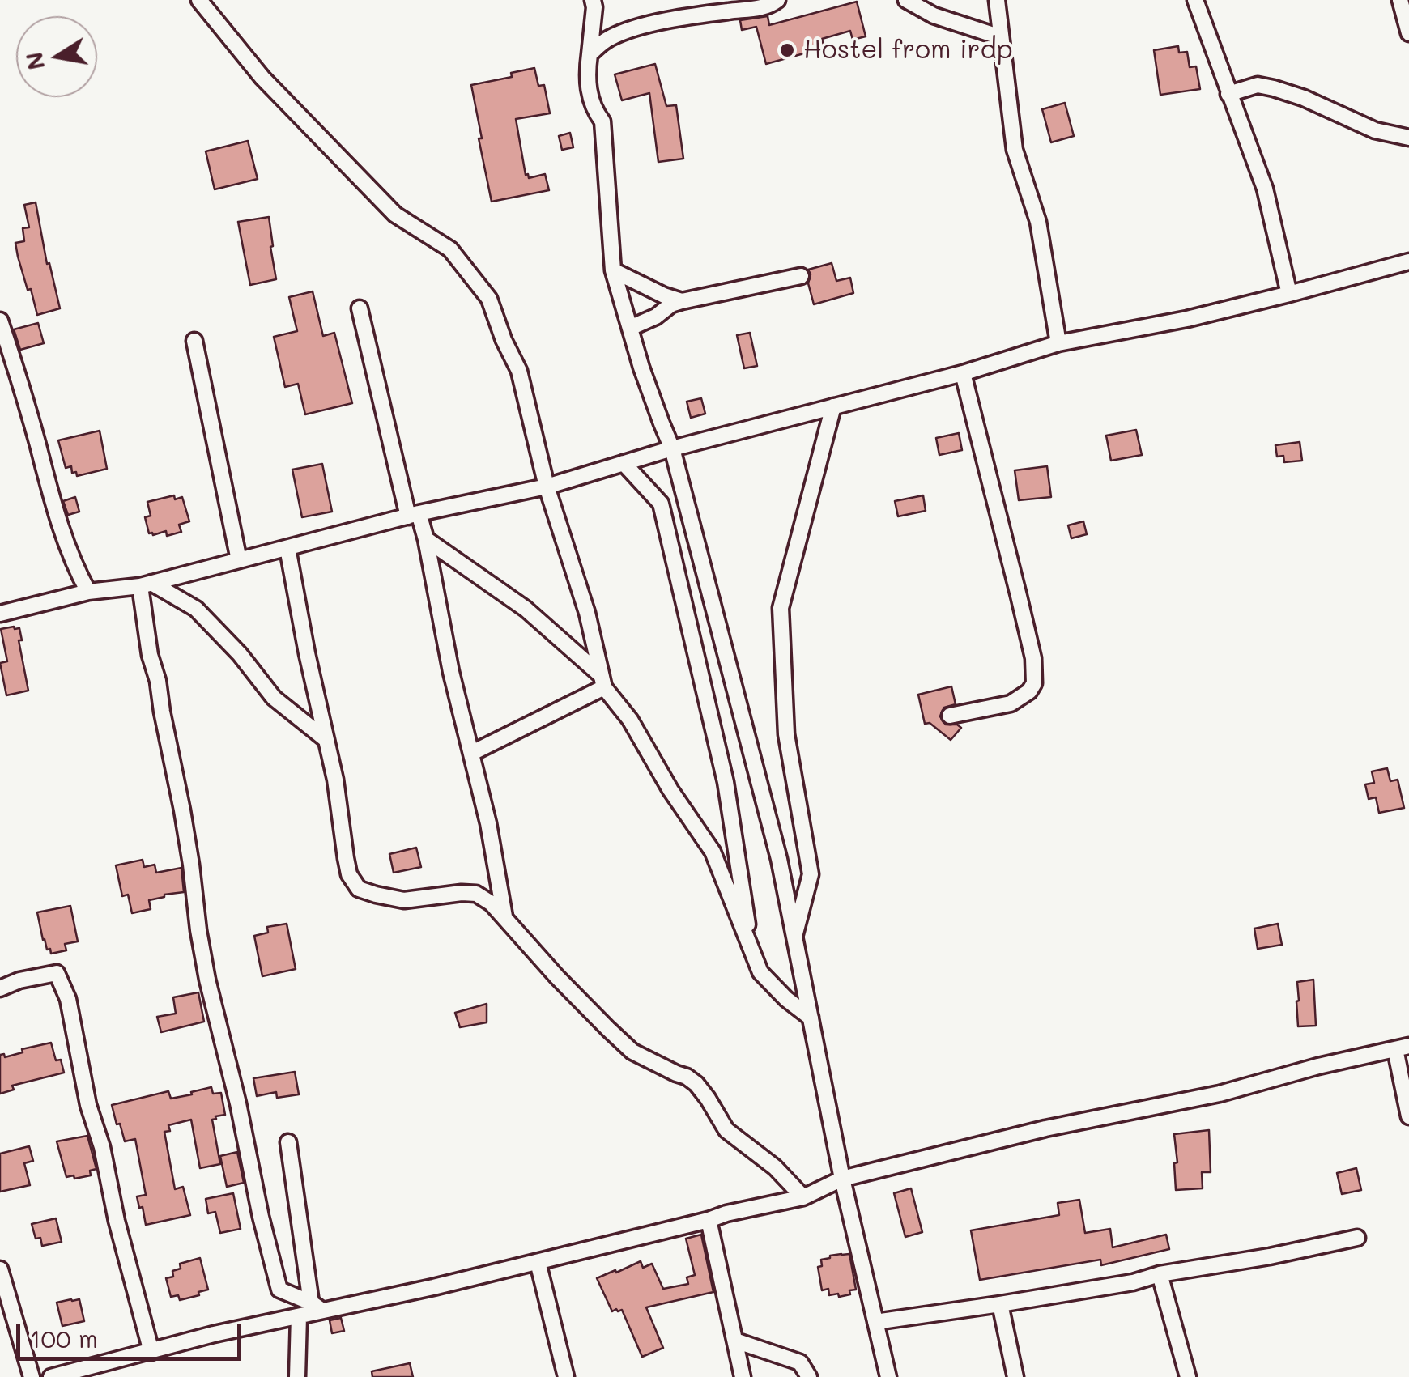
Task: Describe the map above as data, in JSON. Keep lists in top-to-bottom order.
{
  "places": ["Hostel from irdp"],
  "scale_bar": "100 m",
  "north": "left"
}
